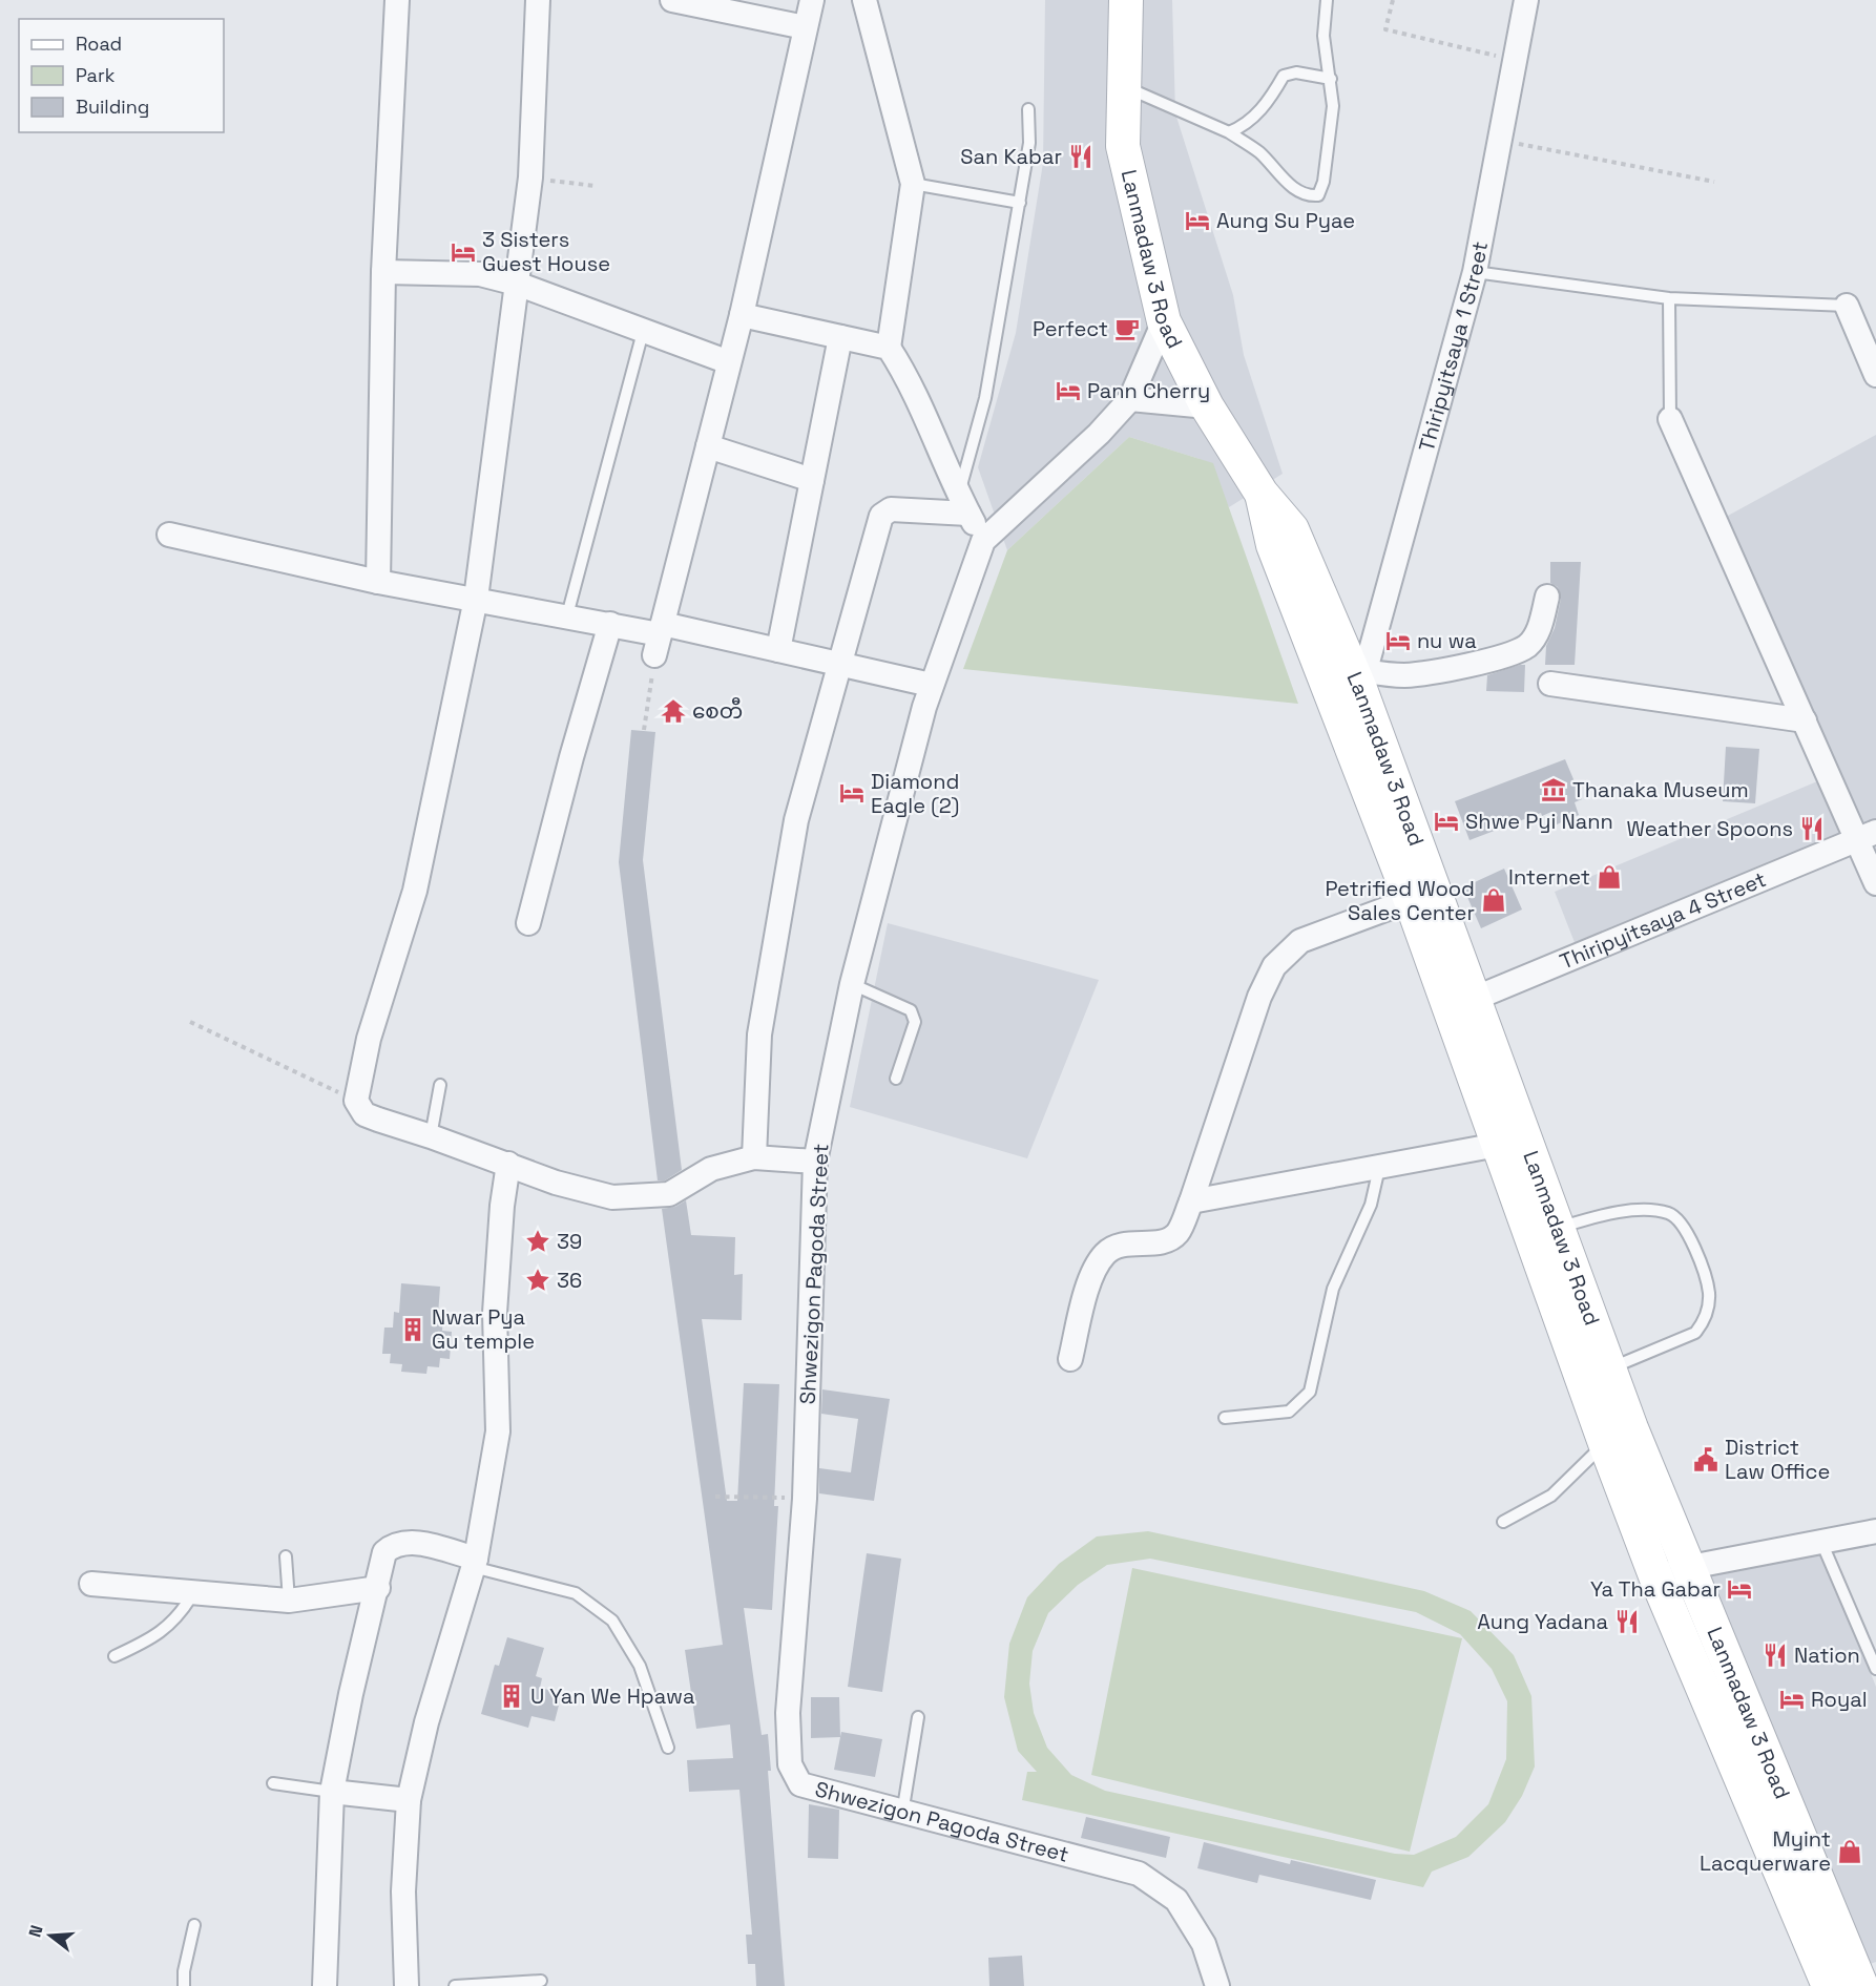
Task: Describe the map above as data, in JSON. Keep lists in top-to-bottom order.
{
  "streets": {
    "main road": ["Lanmadaw 3 Road"],
    "street": ["Thiripyitsaya 1 Street", "Thiripyitsaya 4 Street", "Shwezigon Pagoda Street"]
  },
  "crossings": [
    ["Lanmadaw 3 Road", "Thiripyitsaya 1 Street"],
    ["Lanmadaw 3 Road", "Thiripyitsaya 4 Street"],
    ["Lanmadaw 3 Road", "Shwezigon Pagoda Street"]
  ],
  "places": {
    "restaurant": [
      "San Kabar",
      "Weather Spoons",
      "Aung Yadana",
      "Nation"
    ],
    "hotel": [
      "Aung Su Pyae",
      "3 Sisters Guest House",
      "Pann Cherry",
      "nu wa",
      "Diamond Eagle (2)",
      "Shwe Pyi Nann",
      "Ya Tha Gabar",
      "Royal"
    ],
    "cafe": ["Perfect"],
    "temple": ["စေတီ"],
    "museum": ["Thanaka Museum"],
    "shop": ["Internet", "Petrified Wood Sales Center", "Myint Lacquerware"],
    "place": ["39", "36"],
    "building": ["Nwar Pya Gu temple", "U Yan We Hpawa"],
    "public building": ["District Law Office"]
  },
  "legend": ["Road", "Park", "Building"],
  "north": "left"
}
